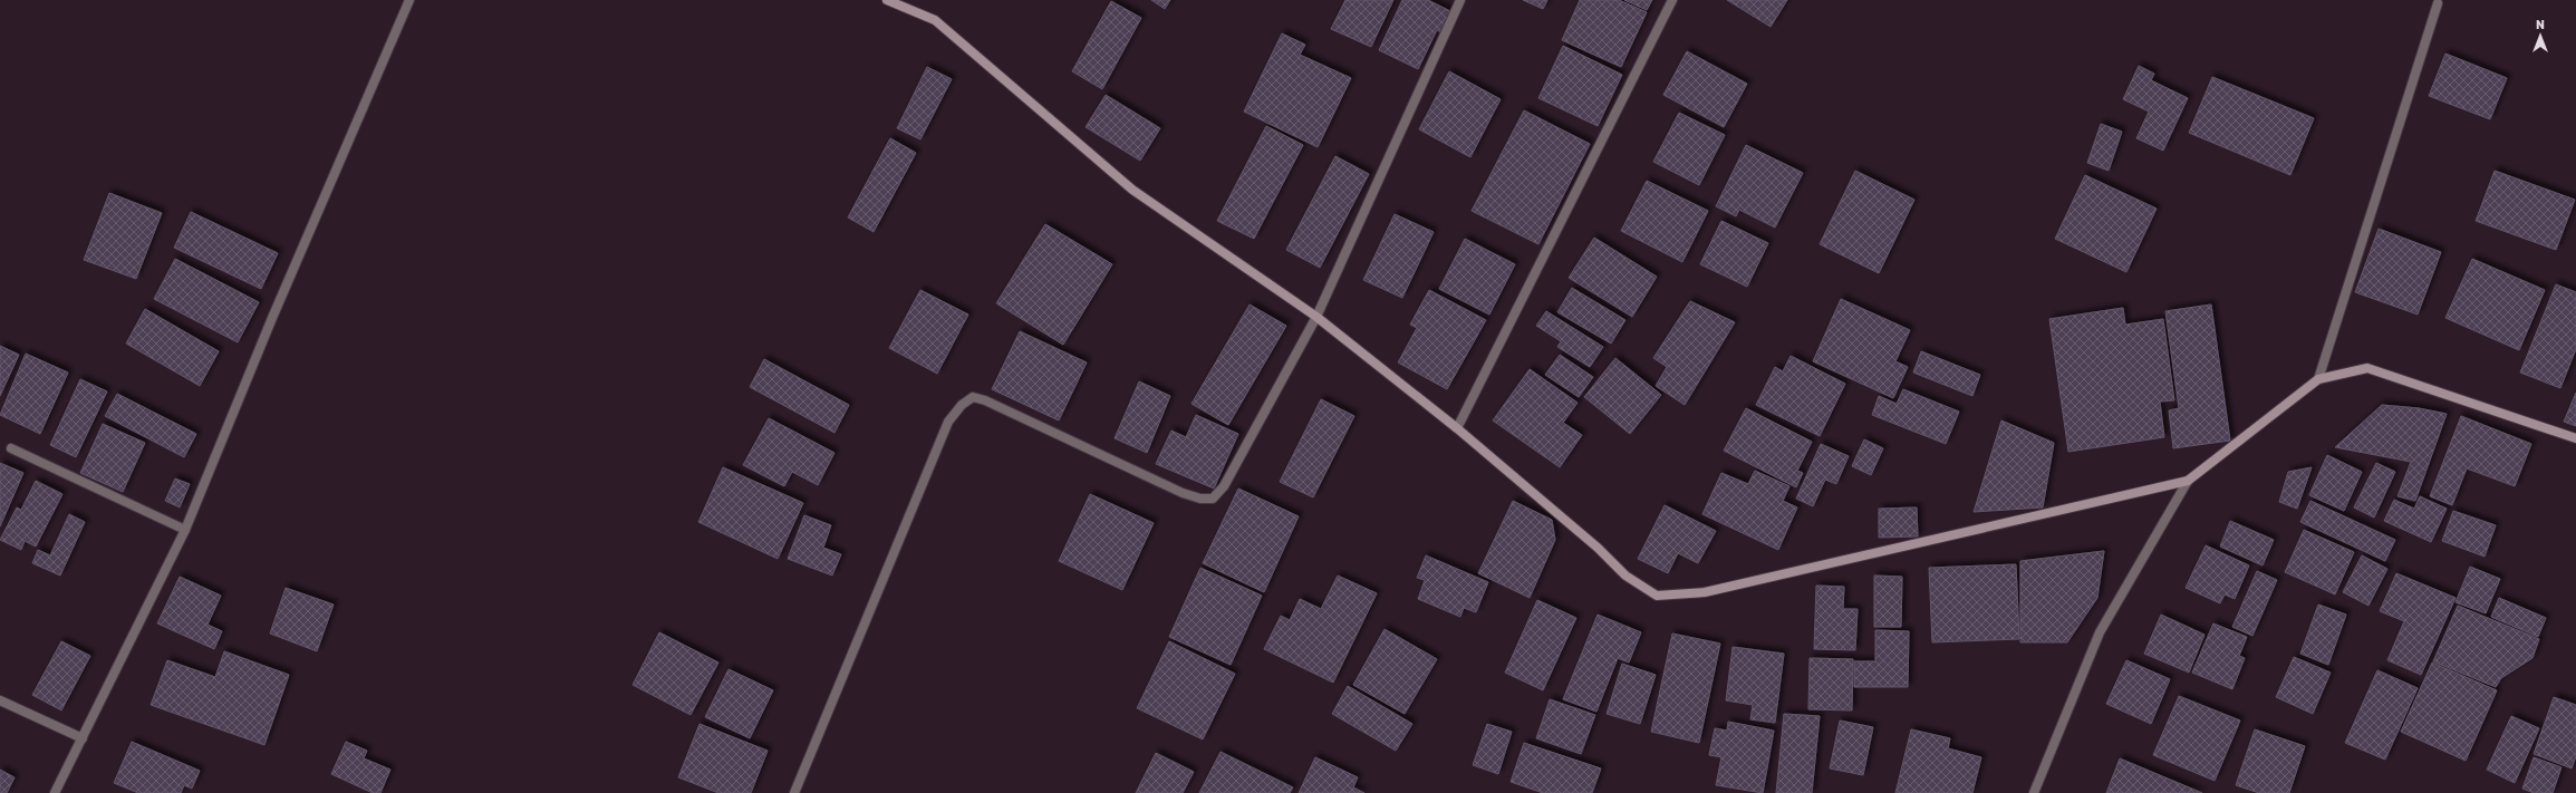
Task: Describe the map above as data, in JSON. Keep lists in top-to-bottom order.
{
  "north": "top"
}
